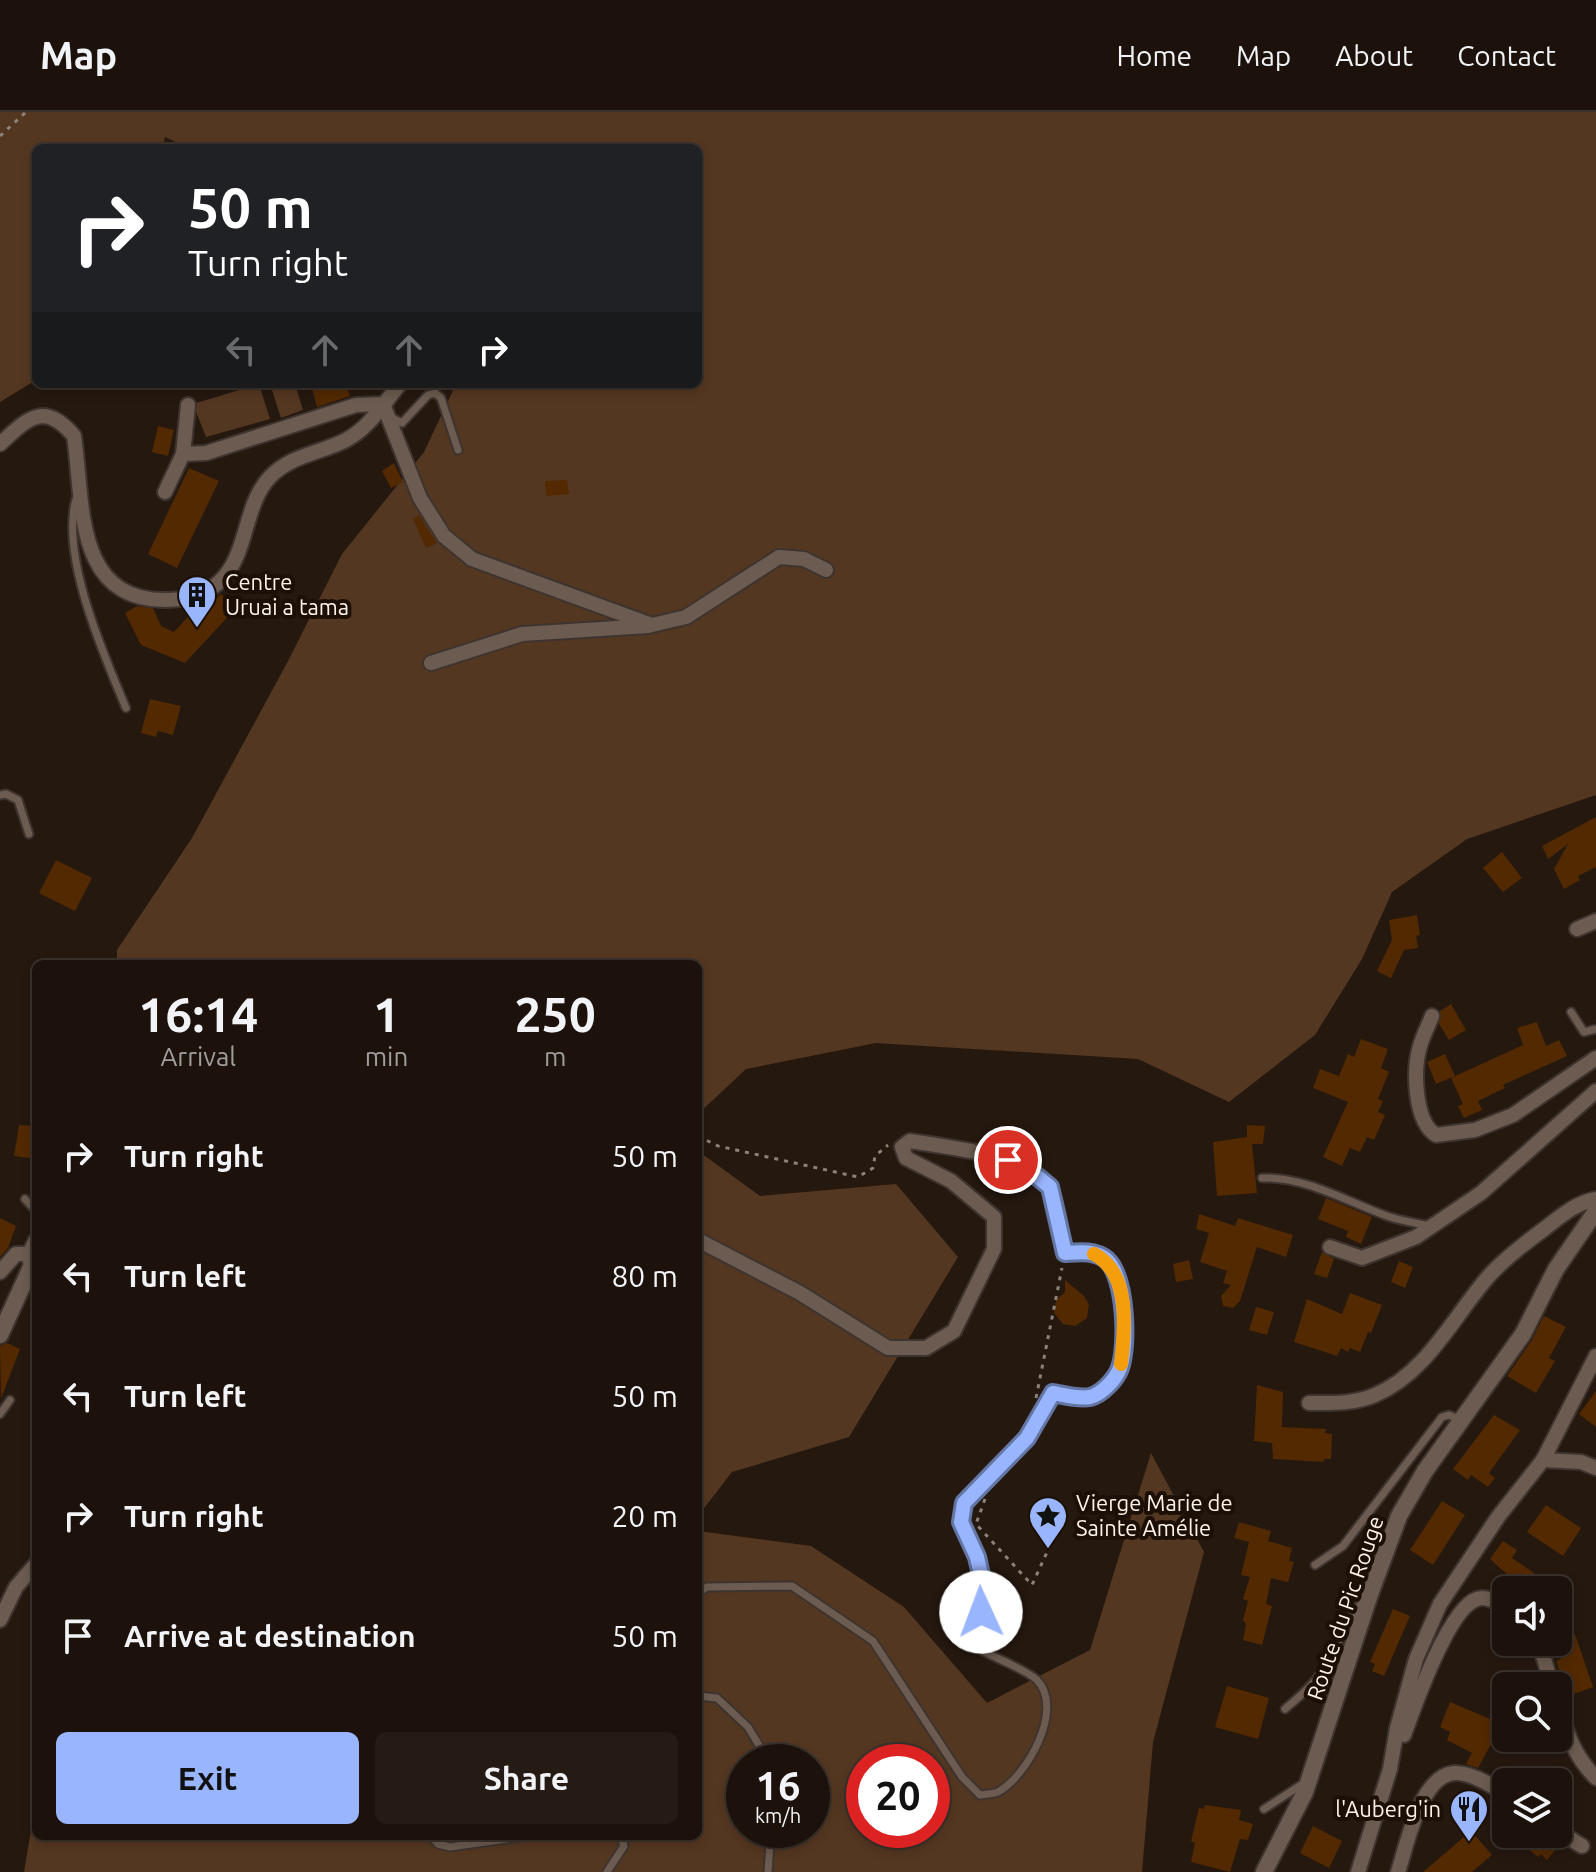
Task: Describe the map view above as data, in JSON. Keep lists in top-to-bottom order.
{
  "streets": {
    "street": ["Route du Pic Rouge"]
  },
  "places": {
    "building": ["Centre Uruai a tama"],
    "place": ["Vierge Marie de Sainte Amélie"],
    "restaurant": ["l'Auberg'in"]
  },
  "page": {
    "header": "Map",
    "nav": [
      "Home",
      "Map",
      "About",
      "Contact"
    ],
    "turn": ["50 m", "Turn right"],
    "eta": [
      "16:14",
      "Arrival",
      "1",
      "min",
      "250",
      "m"
    ],
    "list": [
      {
        "name": "Turn right",
        "value": "50 m"
      },
      {
        "name": "Turn left",
        "value": "80 m"
      },
      {
        "name": "Turn left",
        "value": "50 m"
      },
      {
        "name": "Turn right",
        "value": "20 m"
      },
      {
        "name": "Arrive at destination",
        "value": "50 m"
      }
    ],
    "buttons": ["Exit", "Share"],
    "speed": "16 km/h",
    "limit": "20"
  }
}
